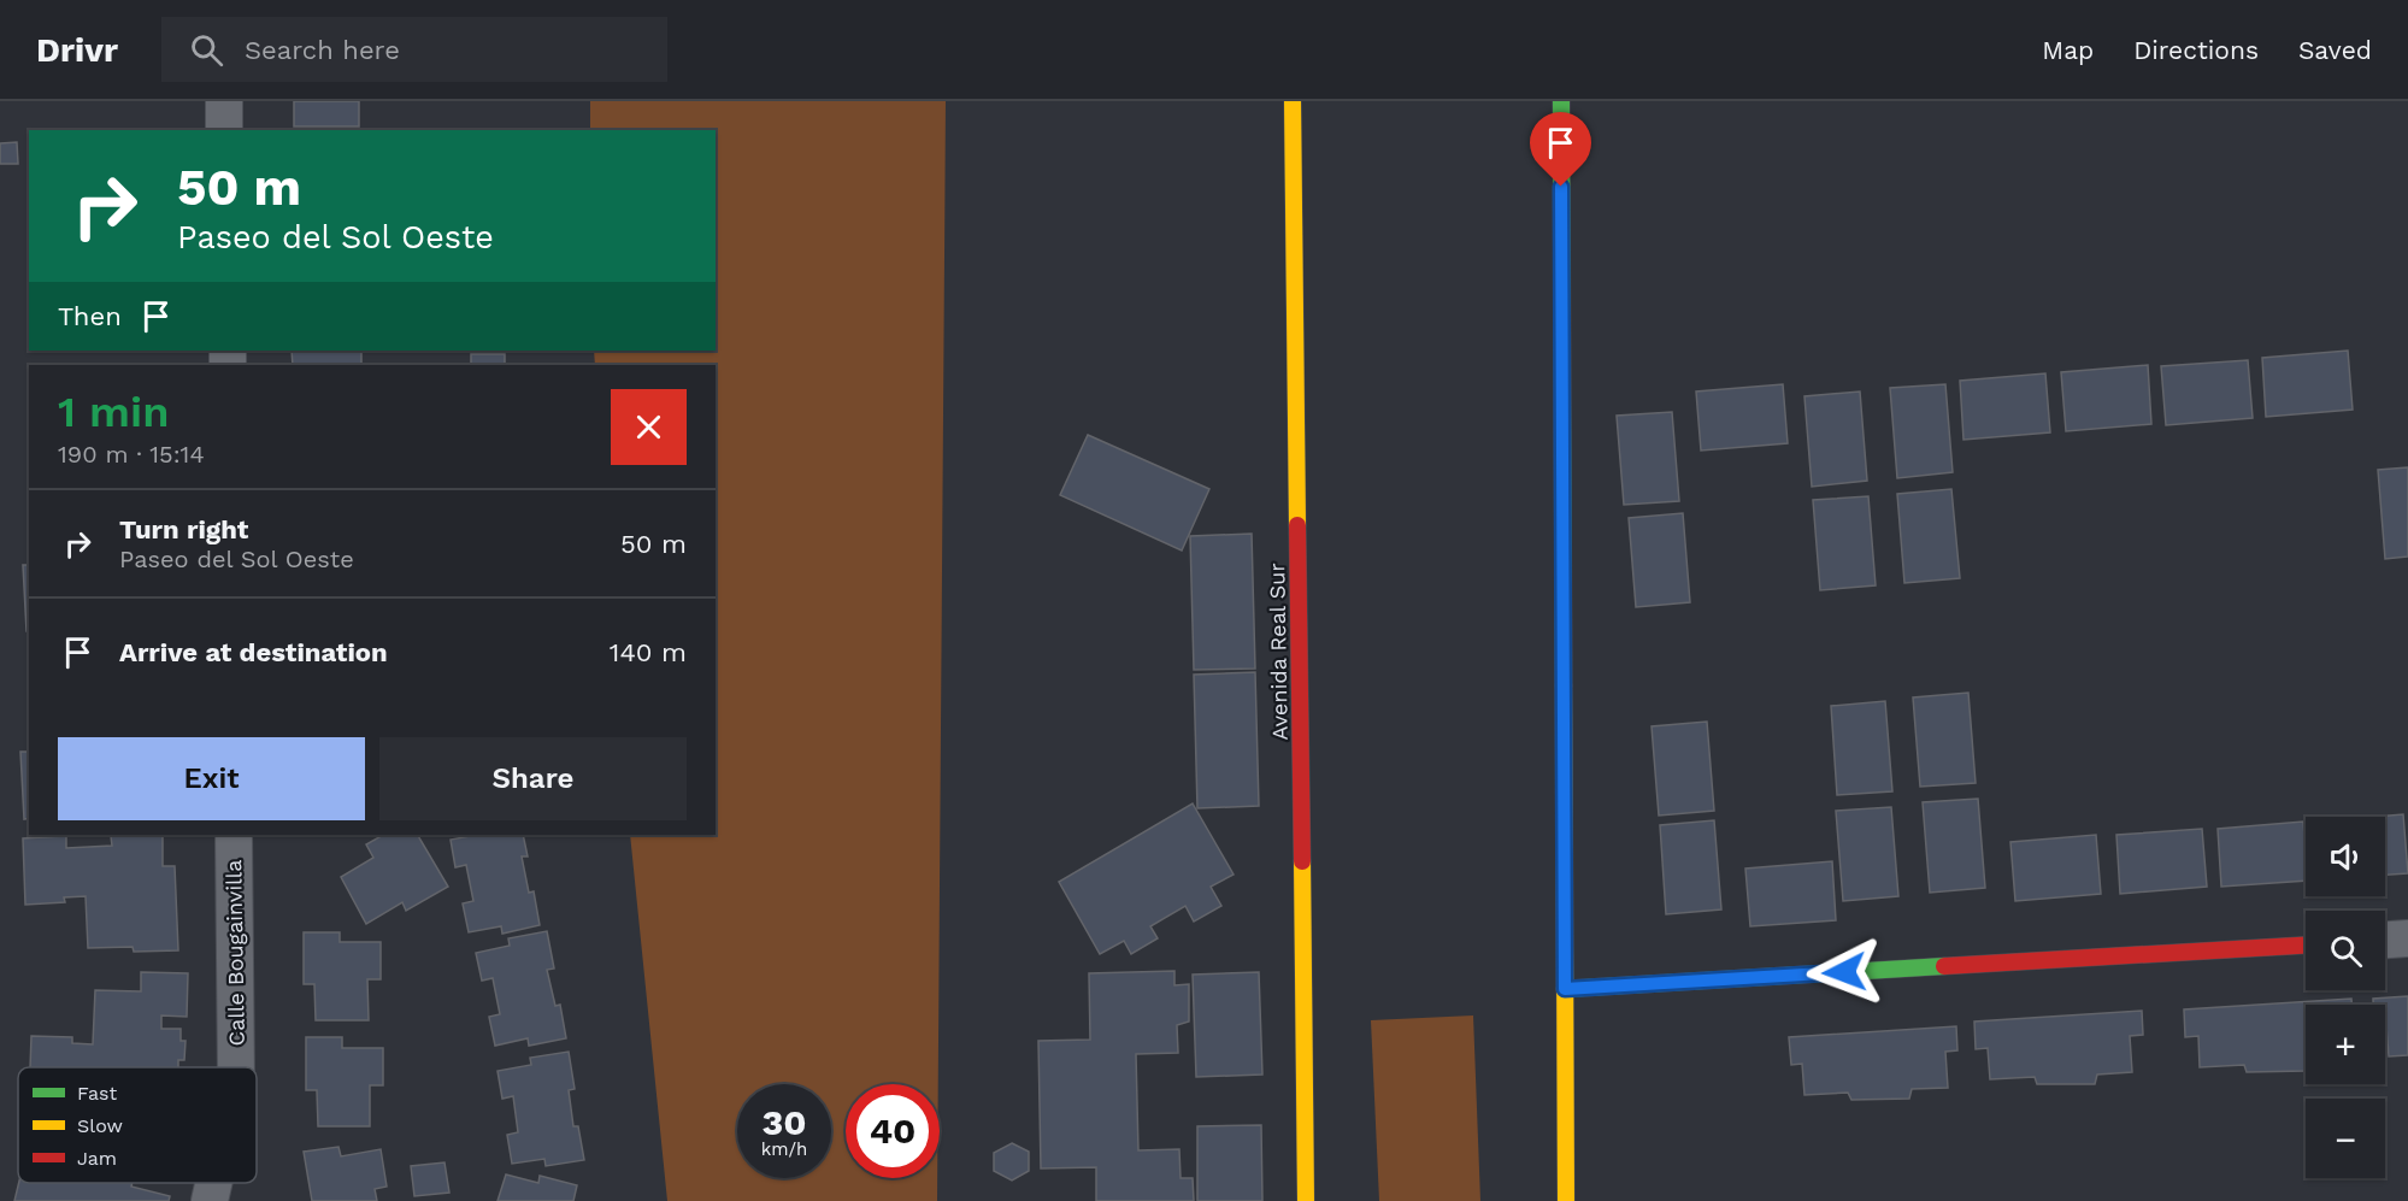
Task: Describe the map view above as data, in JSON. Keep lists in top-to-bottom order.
{
  "streets": {
    "street": ["Avenida Real Sur", "Calle Bougainvilla"]
  },
  "legend": ["Fast", "Slow", "Jam"],
  "page": {
    "header": "Drivr",
    "search": "Search here",
    "nav": ["Map", "Directions", "Saved"],
    "turn": ["50 m", "Paseo del Sol Oeste"],
    "then": "Then",
    "heading": ["1 min", "190 m · 15:14"],
    "list": [
      {
        "name": "Turn right",
        "note": "Paseo del Sol Oeste",
        "value": "50 m"
      },
      {
        "name": "Arrive at destination",
        "value": "140 m"
      }
    ],
    "buttons": ["Exit", "Share"],
    "map_buttons": ["+", "−"],
    "speed": "30 km/h",
    "limit": "40"
  }
}
